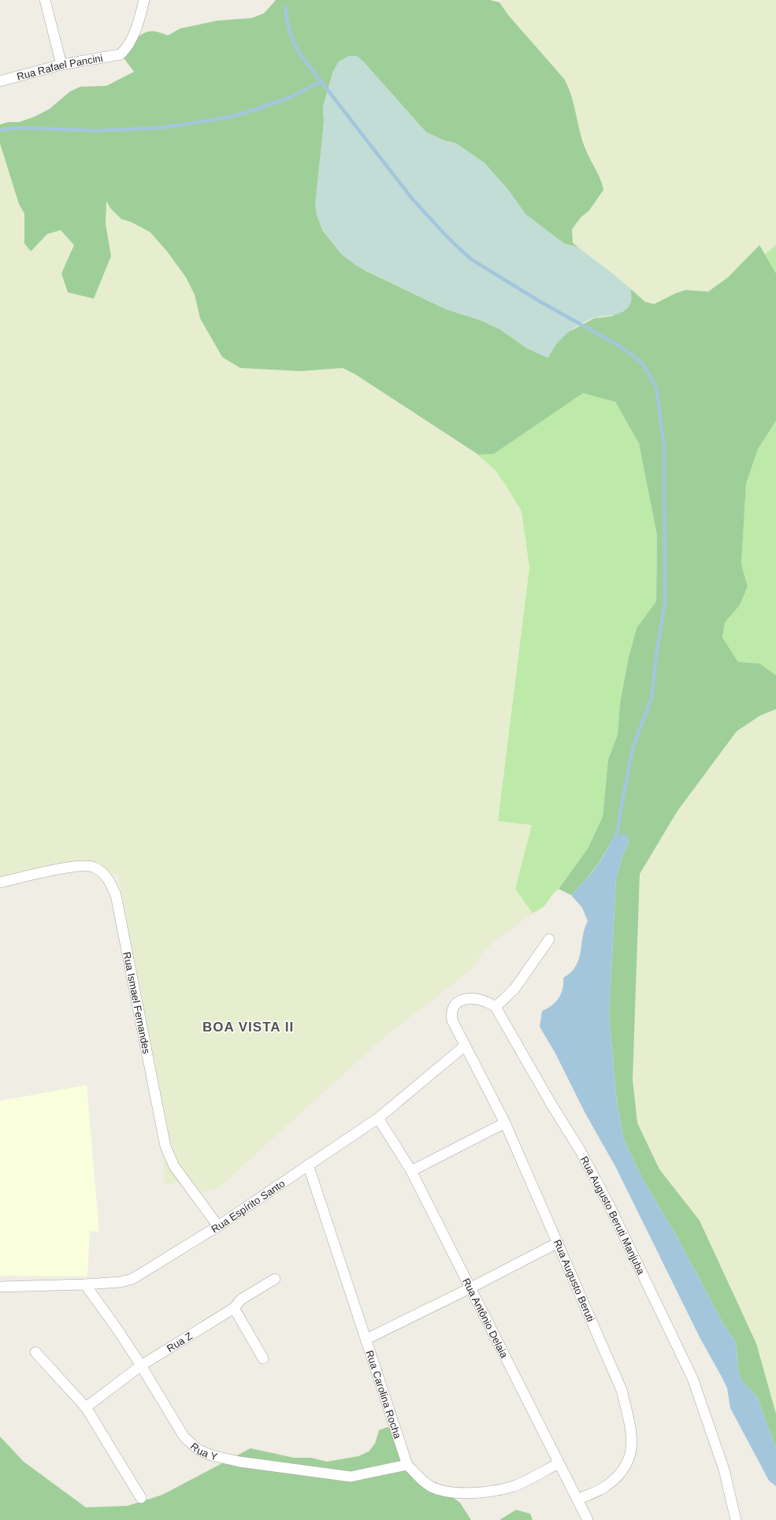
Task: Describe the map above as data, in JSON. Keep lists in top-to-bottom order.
{
  "streets": {
    "street": [
      "Rua Rafael Pancini",
      "Rua Ismael Fernandes",
      "Rua Espírito Santo",
      "Rua Augusto Beruti Manjuba",
      "Rua Augusto Beruti",
      "Rua Antônio Delaia",
      "Rua Z",
      "Rua Carolina Rocha",
      "Rua Y"
    ]
  },
  "crossings": [
    ["Rua Ismael Fernandes", "Rua Espírito Santo"],
    ["Rua Espírito Santo", "Rua Augusto Beruti"],
    ["Rua Espírito Santo", "Rua Antônio Delaia"],
    ["Rua Espírito Santo", "Rua Carolina Rocha"],
    ["Rua Espírito Santo", "Rua Y"],
    ["Rua Augusto Beruti", "Rua Antônio Delaia"],
    ["Rua Antônio Delaia", "Rua Carolina Rocha"],
    ["Rua Z", "Rua Y"],
    ["Rua Carolina Rocha", "Rua Y"]
  ],
  "districts": ["BOA VISTA II"]
}
